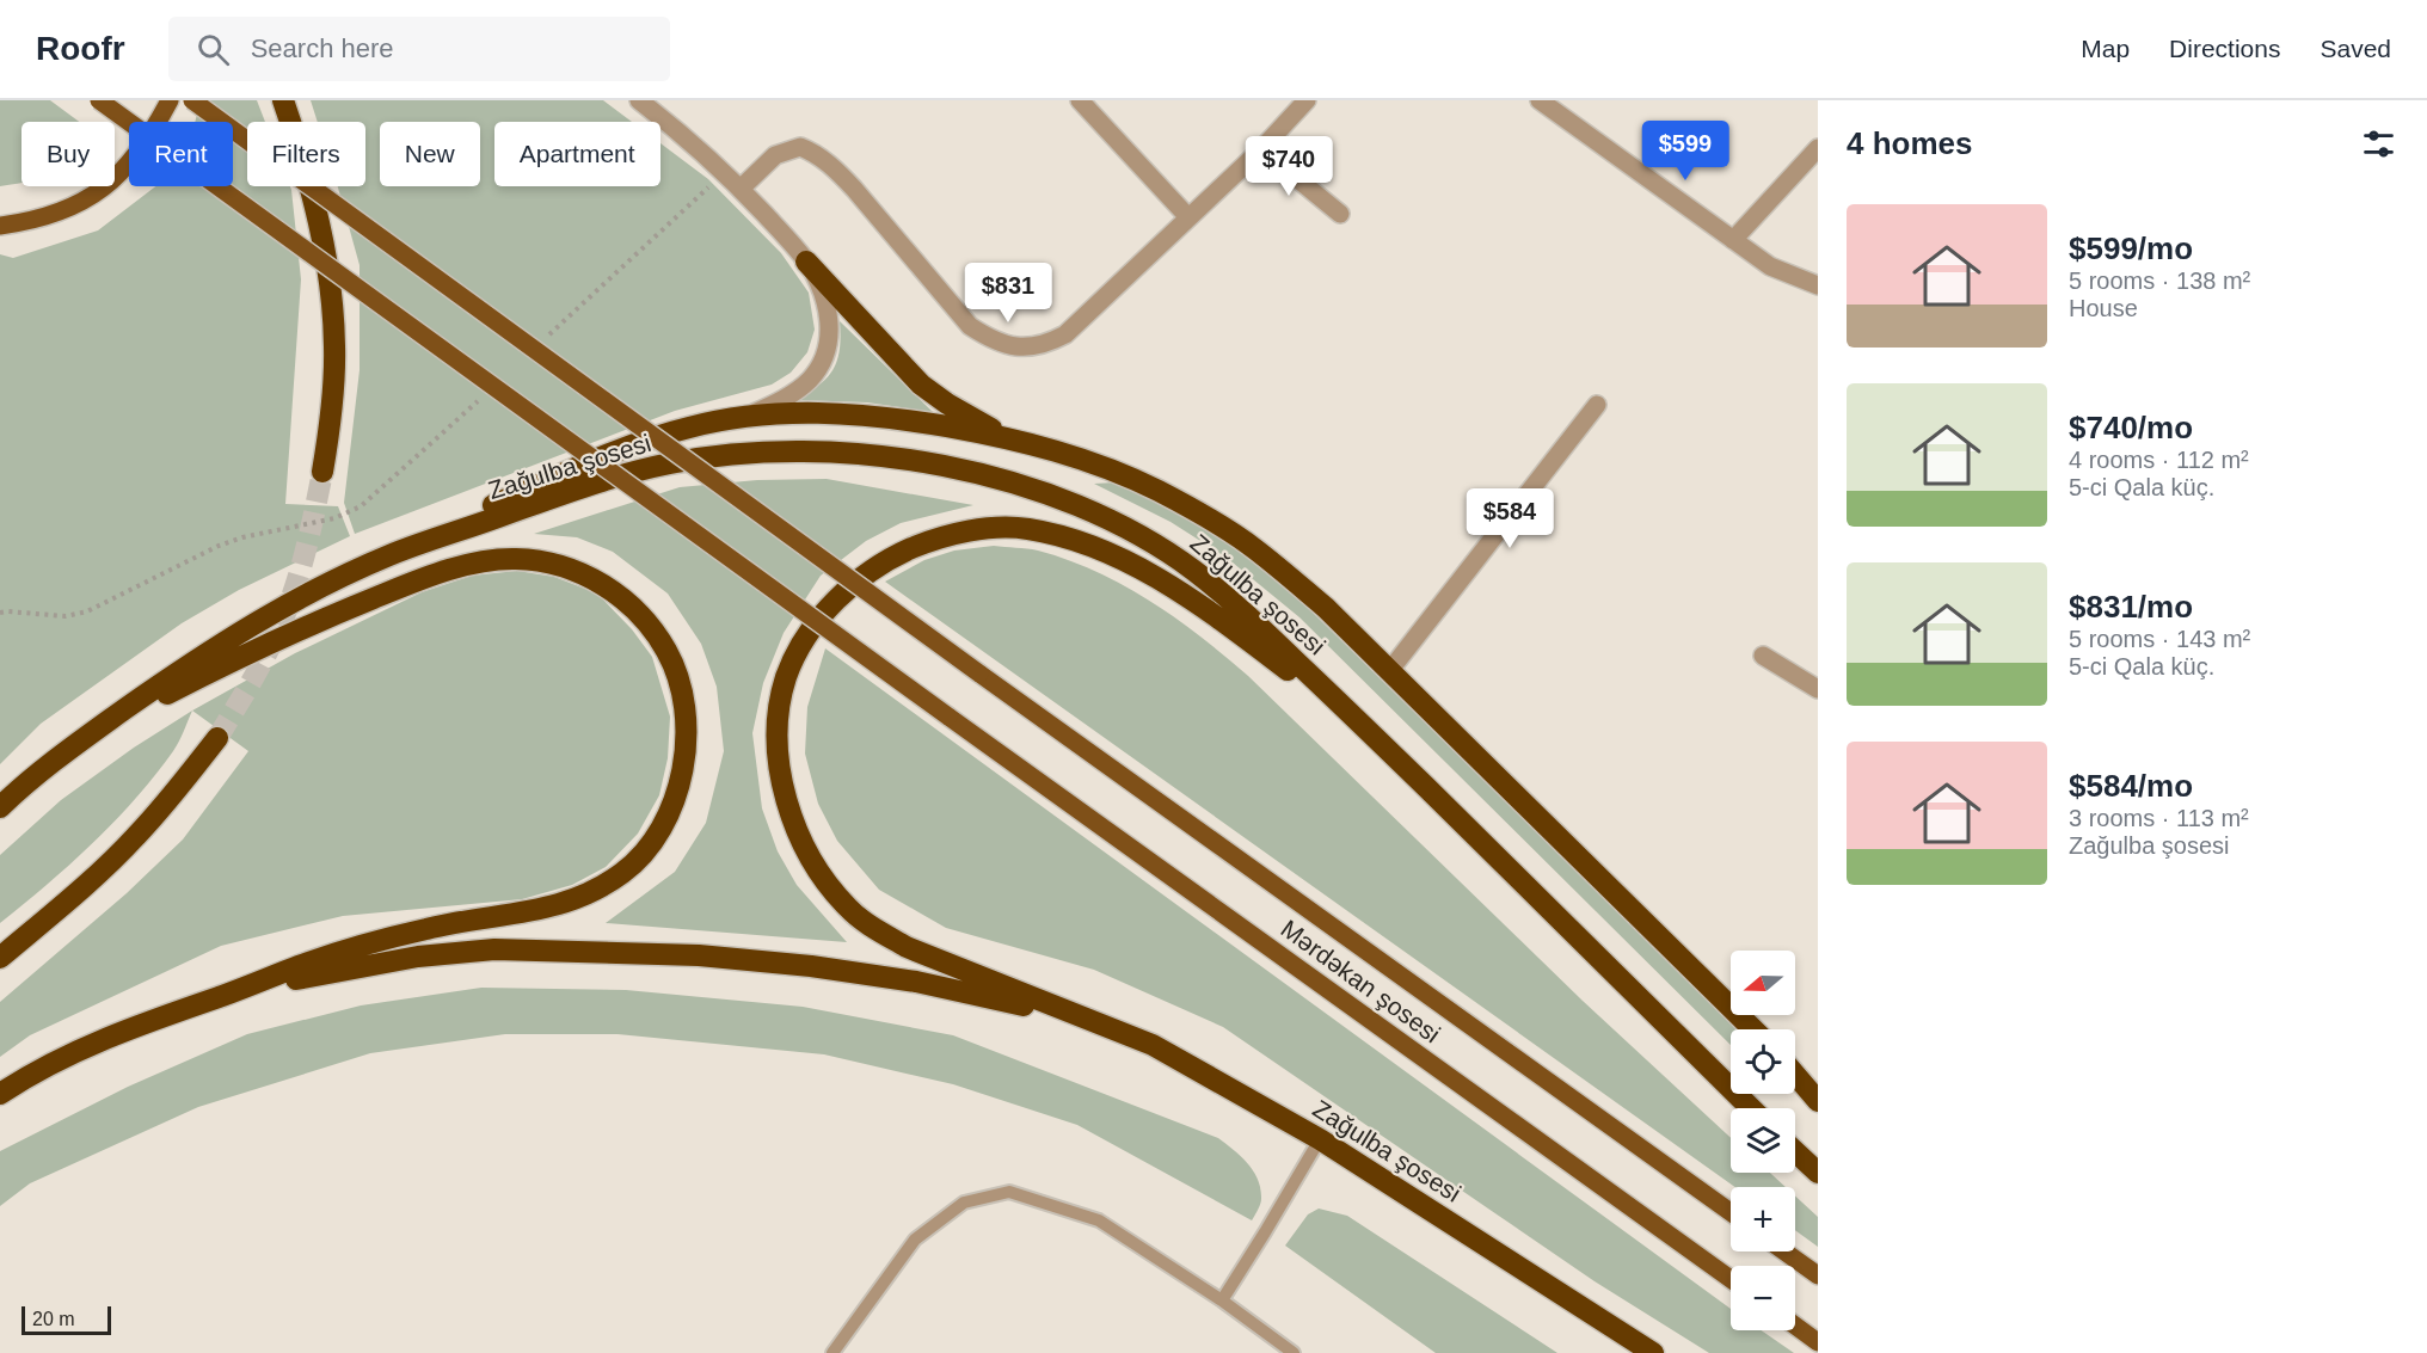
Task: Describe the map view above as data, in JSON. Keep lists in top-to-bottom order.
{
  "streets": {
    "highway": ["Zağulba şosesi"],
    "main road": ["Mərdəkan şosesi"]
  },
  "scale_bar": "20 m",
  "north": "left",
  "page": {
    "header": "Roofr",
    "search": "Search here",
    "nav": ["Map", "Directions", "Saved"],
    "heading": "4 homes",
    "price": [
      "$599",
      "$740",
      "$831",
      "$584"
    ],
    "chip": [
      "Buy",
      "Rent",
      "Filters",
      "New",
      "Apartment"
    ],
    "list": [
      {
        "name": "$599/mo",
        "note": "5 rooms · 138 m² · House"
      },
      {
        "name": "$740/mo",
        "note": "4 rooms · 112 m² · 5-ci Qala küç."
      },
      {
        "name": "$831/mo",
        "note": "5 rooms · 143 m² · 5-ci Qala küç."
      },
      {
        "name": "$584/mo",
        "note": "3 rooms · 113 m² · Zağulba şosesi"
      }
    ],
    "map_buttons": ["+", "−"],
    "scale": "20 m"
  }
}
